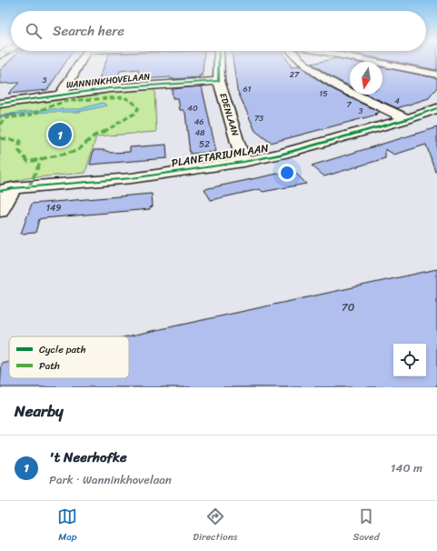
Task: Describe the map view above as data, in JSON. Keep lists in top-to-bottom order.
{
  "streets": {
    "street": ["WANNINKHOVELAAN", "EDENLAAN", "PLANETARIUMLAAN"]
  },
  "crossings": [
    ["WANNINKHOVELAAN", "EDENLAAN"],
    ["EDENLAAN", "PLANETARIUMLAAN"]
  ],
  "house_numbers": [
    "27",
    "3",
    "61",
    "15",
    "4",
    "7",
    "40",
    "3",
    "73",
    "46",
    "48",
    "52",
    "149",
    "70"
  ],
  "legend": ["Cycle path", "Path"],
  "north": "bottom",
  "page": {
    "search": "Search here",
    "pins": "1",
    "heading": "Nearby",
    "list": [
      {
        "mark": "1",
        "name": "'t Neerhofke",
        "note": "Park · Wanninkhovelaan",
        "value": "140 m"
      }
    ],
    "nav": ["Map", "Directions", "Saved"]
  }
}
